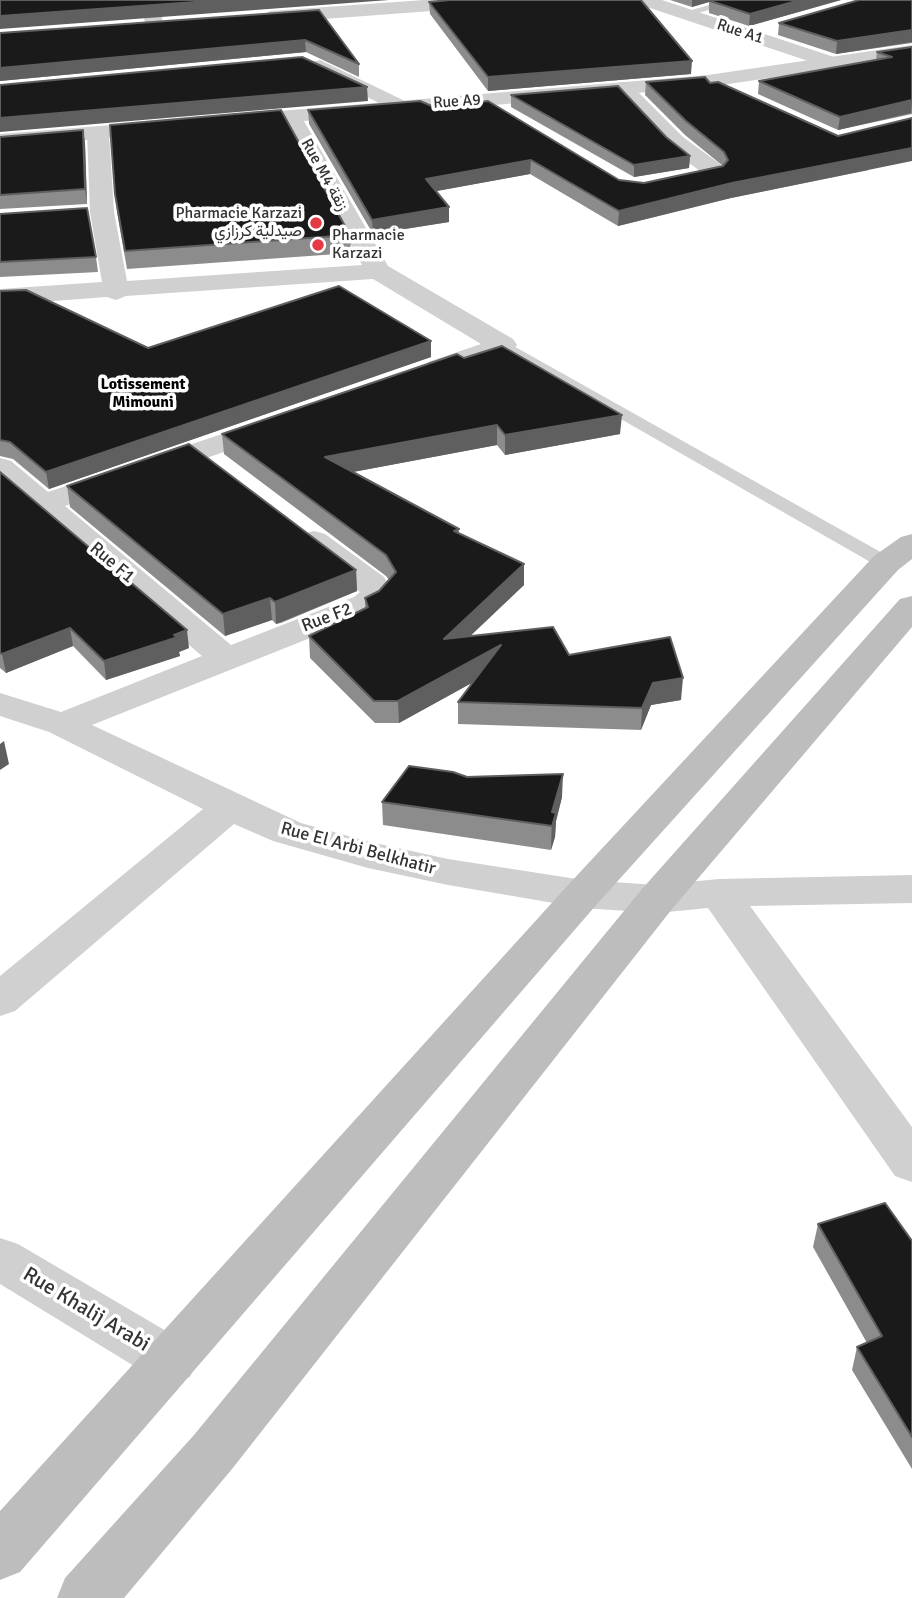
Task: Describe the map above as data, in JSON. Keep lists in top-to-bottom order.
{
  "streets": {
    "street": [
      "Rue A1",
      "Rue A9",
      "Rue M4 زنقة",
      "Rue F1",
      "Rue F2",
      "Rue El Arbi Belkhatir",
      "Rue Khalij Arabi"
    ]
  },
  "crossings": [
    ["Rue A1", "Rue A9"],
    ["Rue A9", "Rue M4 زنقة"],
    ["Rue F1", "Rue F2"],
    ["Rue F2", "Rue El Arbi Belkhatir"]
  ],
  "districts": ["Lotissement Mimouni"],
  "places": ["Pharmacie Karzazi صيدلية كرزازي", "Pharmacie Karzazi"]
}
